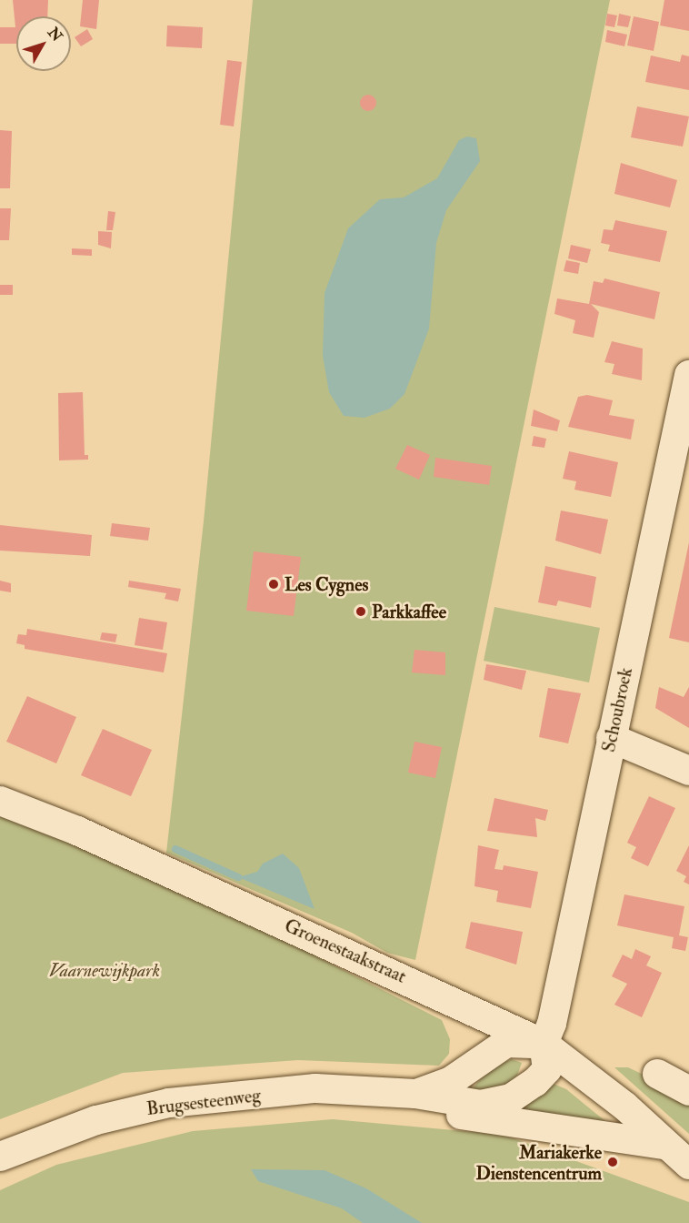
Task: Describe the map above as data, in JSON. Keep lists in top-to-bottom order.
{
  "streets": {
    "street": ["Schoubroek", "Groenestaakstraat", "Brugsesteenweg"]
  },
  "crossings": [
    ["Schoubroek", "Groenestaakstraat"],
    ["Schoubroek", "Brugsesteenweg"],
    ["Groenestaakstraat", "Brugsesteenweg"]
  ],
  "parks": ["Vaarnewijkpark"],
  "places": ["Les Cygnes", "Parkkaffee", "Mariakerke Dienstencentrum"],
  "north": "top right"
}
